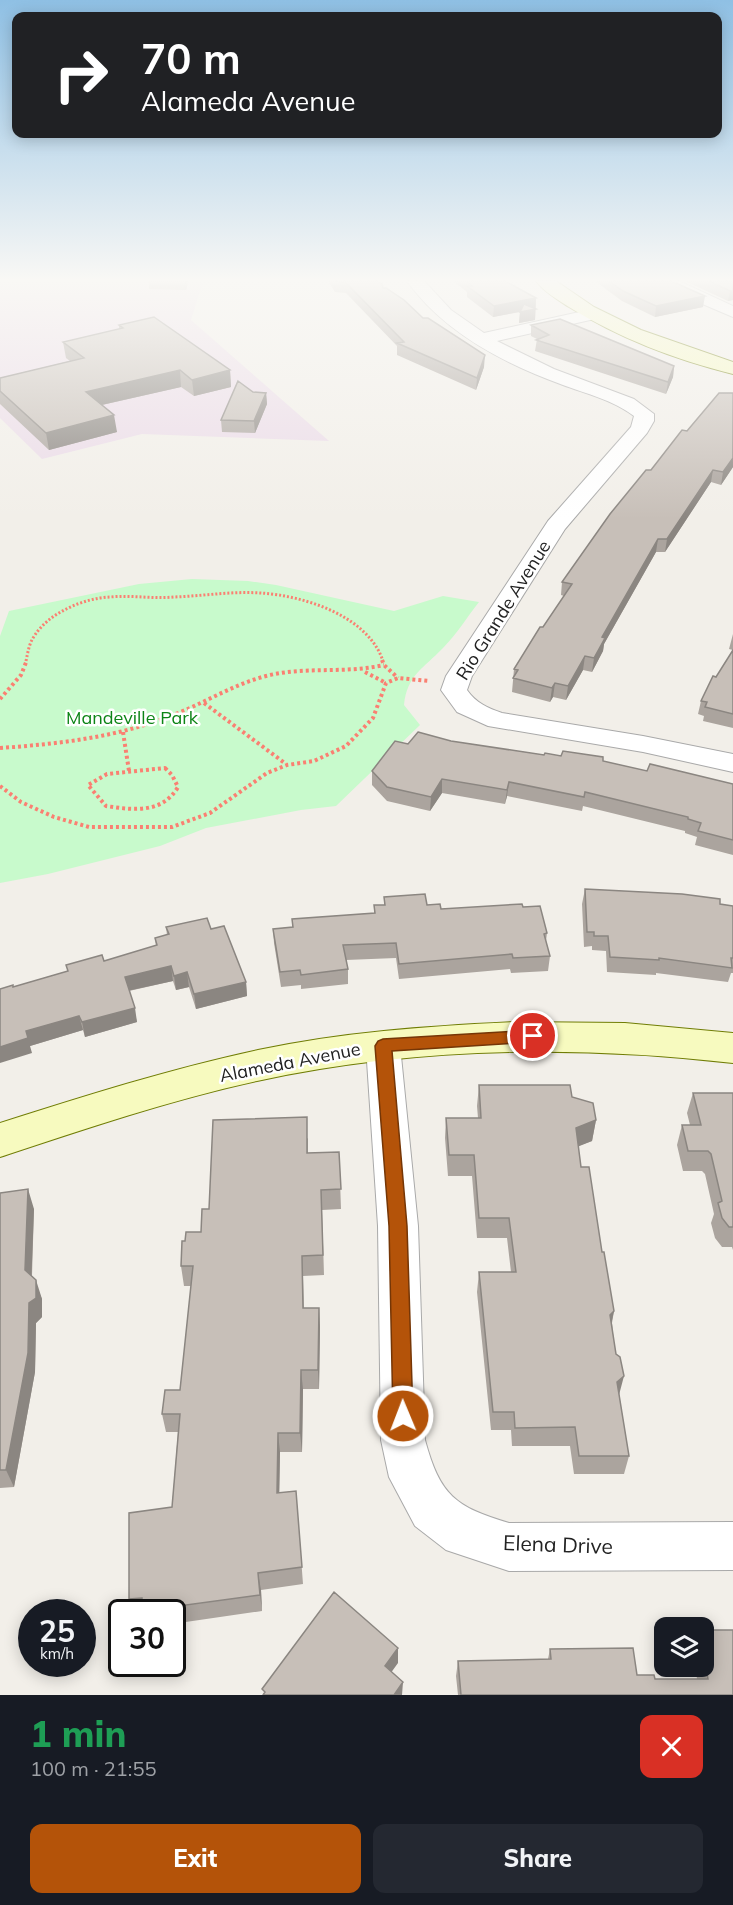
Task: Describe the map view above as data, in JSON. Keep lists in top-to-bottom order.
{
  "streets": {
    "street": ["Rio Grande Avenue", "Alameda Avenue", "Elena Drive"]
  },
  "crossings": [
    ["Alameda Avenue", "Elena Drive"]
  ],
  "parks": ["Mandeville Park"],
  "page": {
    "turn": ["70 m", "Alameda Avenue"],
    "speed": "25 km/h",
    "limit": "30",
    "heading": ["1 min", "100 m · 21:55"],
    "buttons": ["Exit", "Share"]
  }
}
